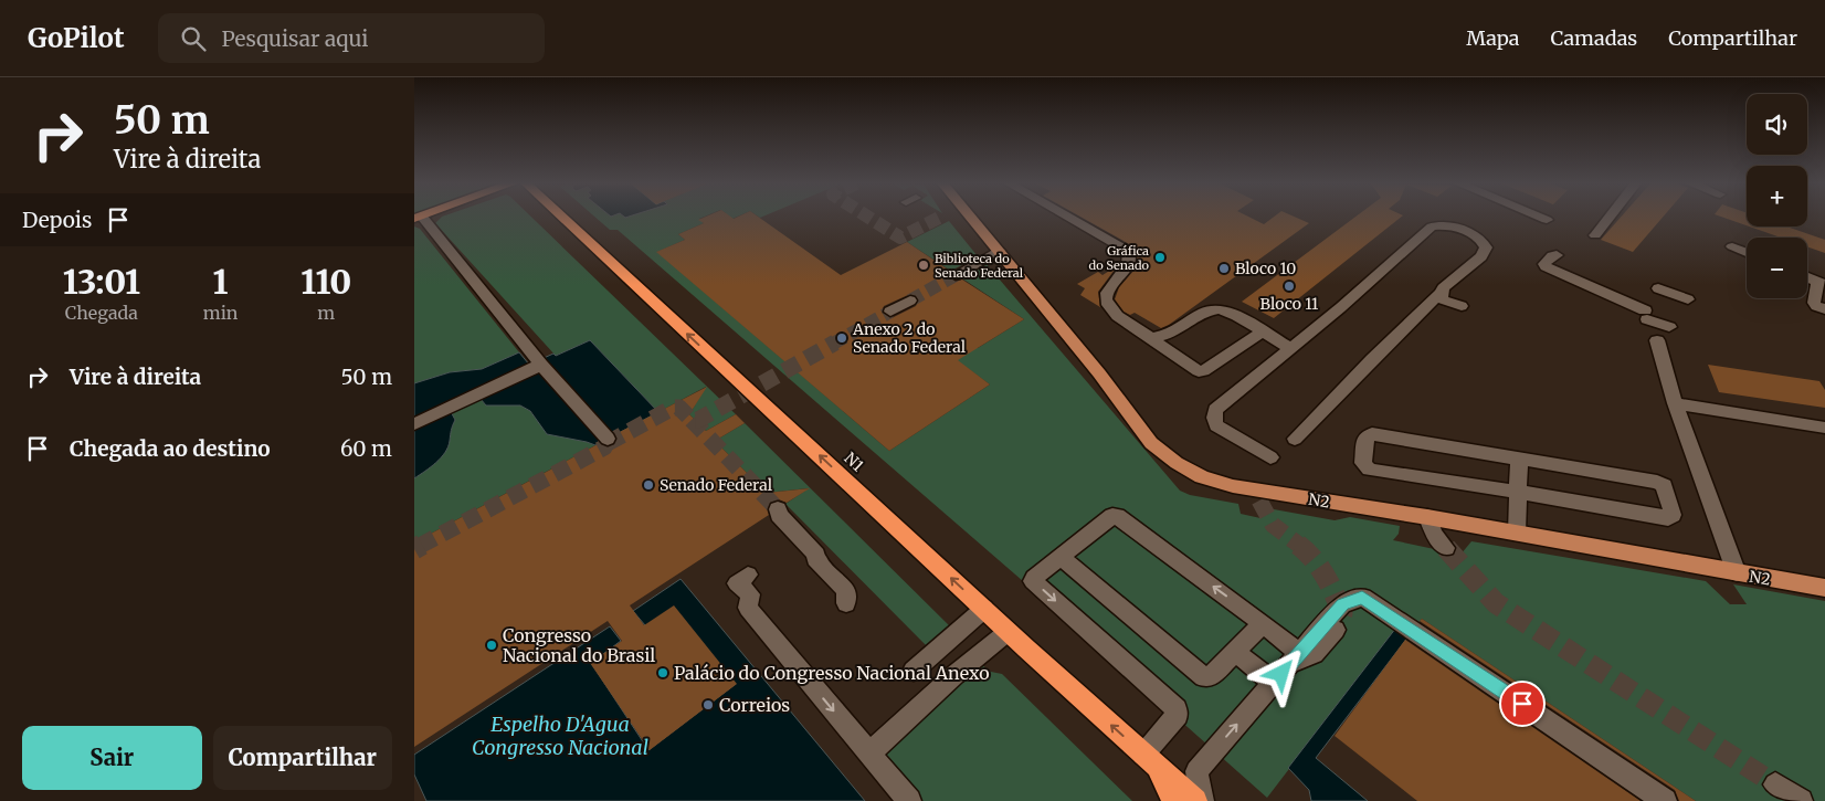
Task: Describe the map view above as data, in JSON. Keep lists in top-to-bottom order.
{
  "streets": {
    "highway": ["N1"],
    "main road": ["N2"]
  },
  "one_way": ["N1"],
  "water": ["Espelho D'Agua Congresso Nacional"],
  "places": [
    "Gráfica do Senado",
    "Biblioteca do Senado Federal",
    "Bloco 10",
    "Bloco 11",
    "Anexo 2 do Senado Federal",
    "Senado Federal",
    "Congresso Nacional do Brasil",
    "Palácio do Congresso Nacional Anexo",
    "Correios"
  ],
  "page": {
    "header": "GoPilot",
    "search": "Pesquisar aqui",
    "nav": ["Mapa", "Camadas", "Compartilhar"],
    "turn": ["50 m", "Vire à direita"],
    "map_buttons": ["+", "−"],
    "then": "Depois",
    "eta": [
      "13:01",
      "Chegada",
      "1",
      "min",
      "110",
      "m"
    ],
    "list": [
      {
        "name": "Vire à direita",
        "value": "50 m"
      },
      {
        "name": "Chegada ao destino",
        "value": "60 m"
      }
    ],
    "buttons": ["Sair", "Compartilhar"]
  }
}
